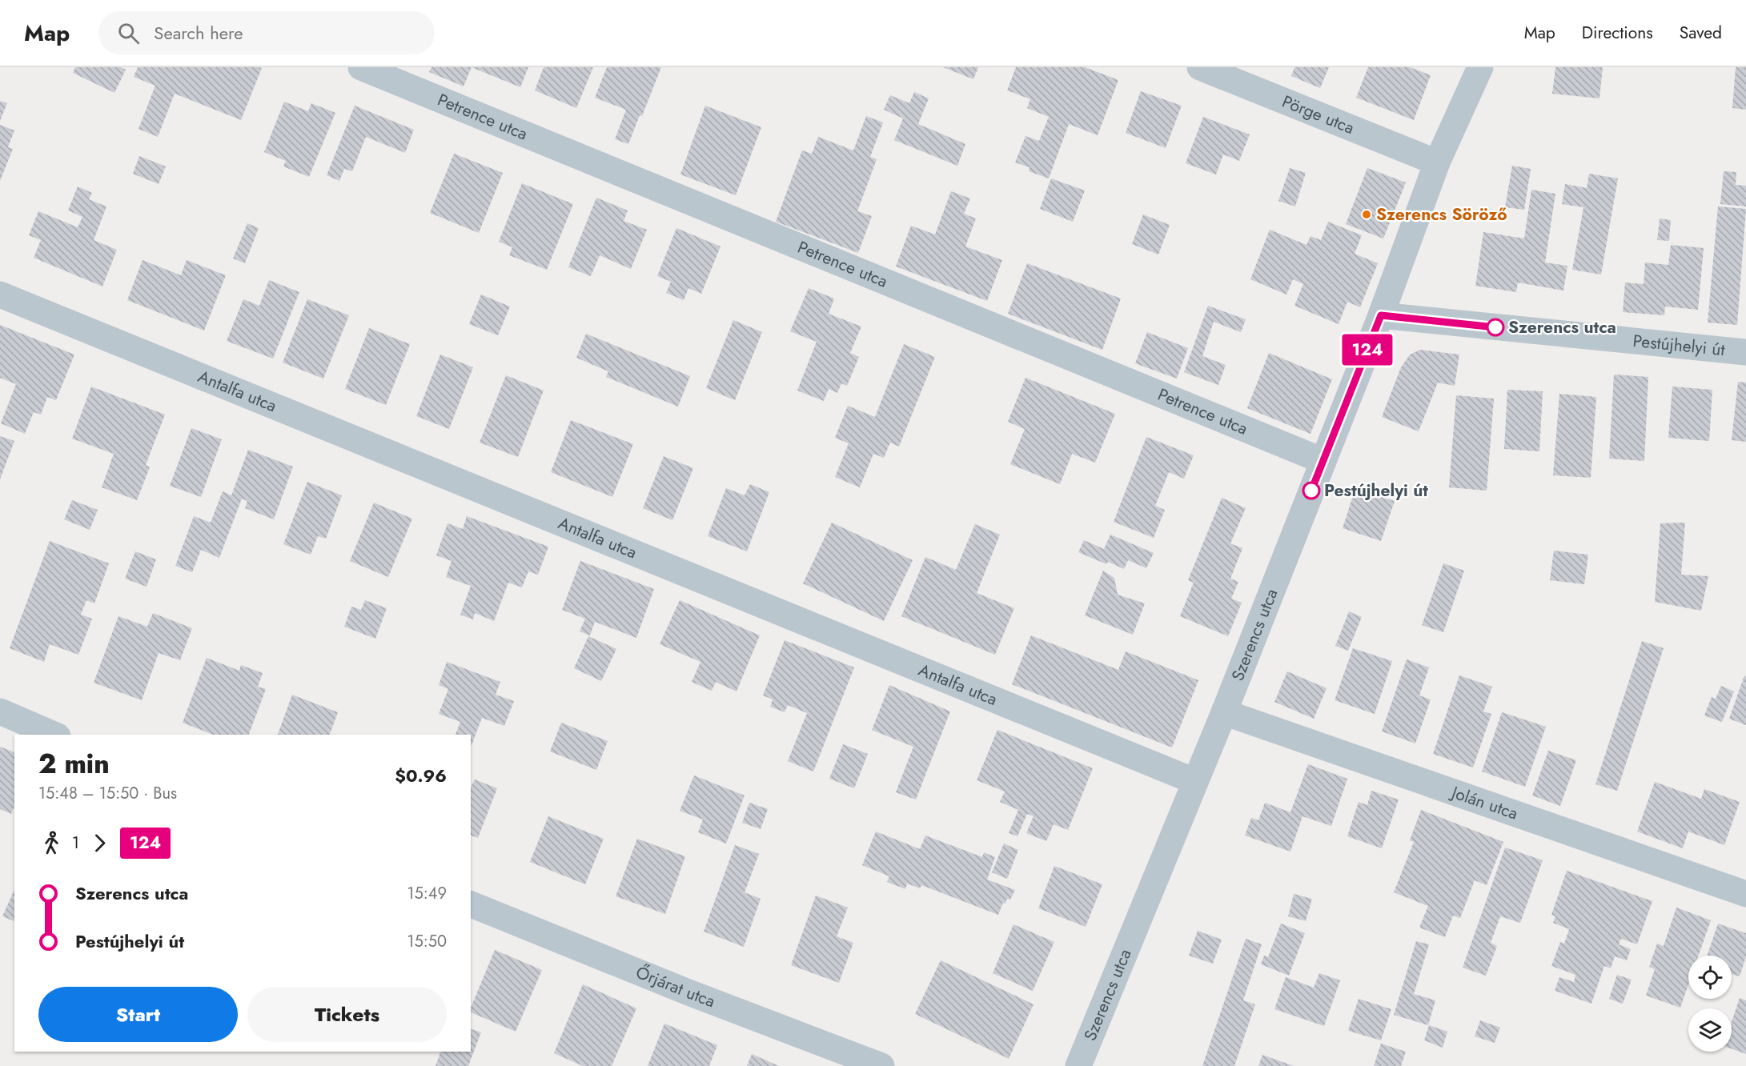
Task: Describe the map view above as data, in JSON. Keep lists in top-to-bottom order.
{
  "streets": {
    "street": [
      "Pörge utca",
      "Petrence utca",
      "Pestújhelyi út",
      "Antalfa utca",
      "Szerencs utca",
      "Jolán utca",
      "Őrjárat utca"
    ]
  },
  "crossings": [
    ["Pörge utca", "Szerencs utca"],
    ["Petrence utca", "Szerencs utca"],
    ["Pestújhelyi út", "Szerencs utca"],
    ["Antalfa utca", "Szerencs utca"],
    ["Szerencs utca", "Jolán utca"]
  ],
  "places": ["Szerencs Söröző", "Szerencs utca", "Pestújhelyi út"],
  "lines": ["bus line 124"],
  "page": {
    "header": "Map",
    "search": "Search here",
    "nav": ["Map", "Directions", "Saved"],
    "on_map": "124",
    "heading": ["2 min", "15:48 – 15:50 · Bus", "$0.96"],
    "legs": ["1", "124"],
    "list": [
      {
        "name": "Szerencs utca",
        "value": "15:49"
      },
      {
        "name": "Pestújhelyi út",
        "value": "15:50"
      }
    ],
    "buttons": ["Start", "Tickets"]
  }
}
